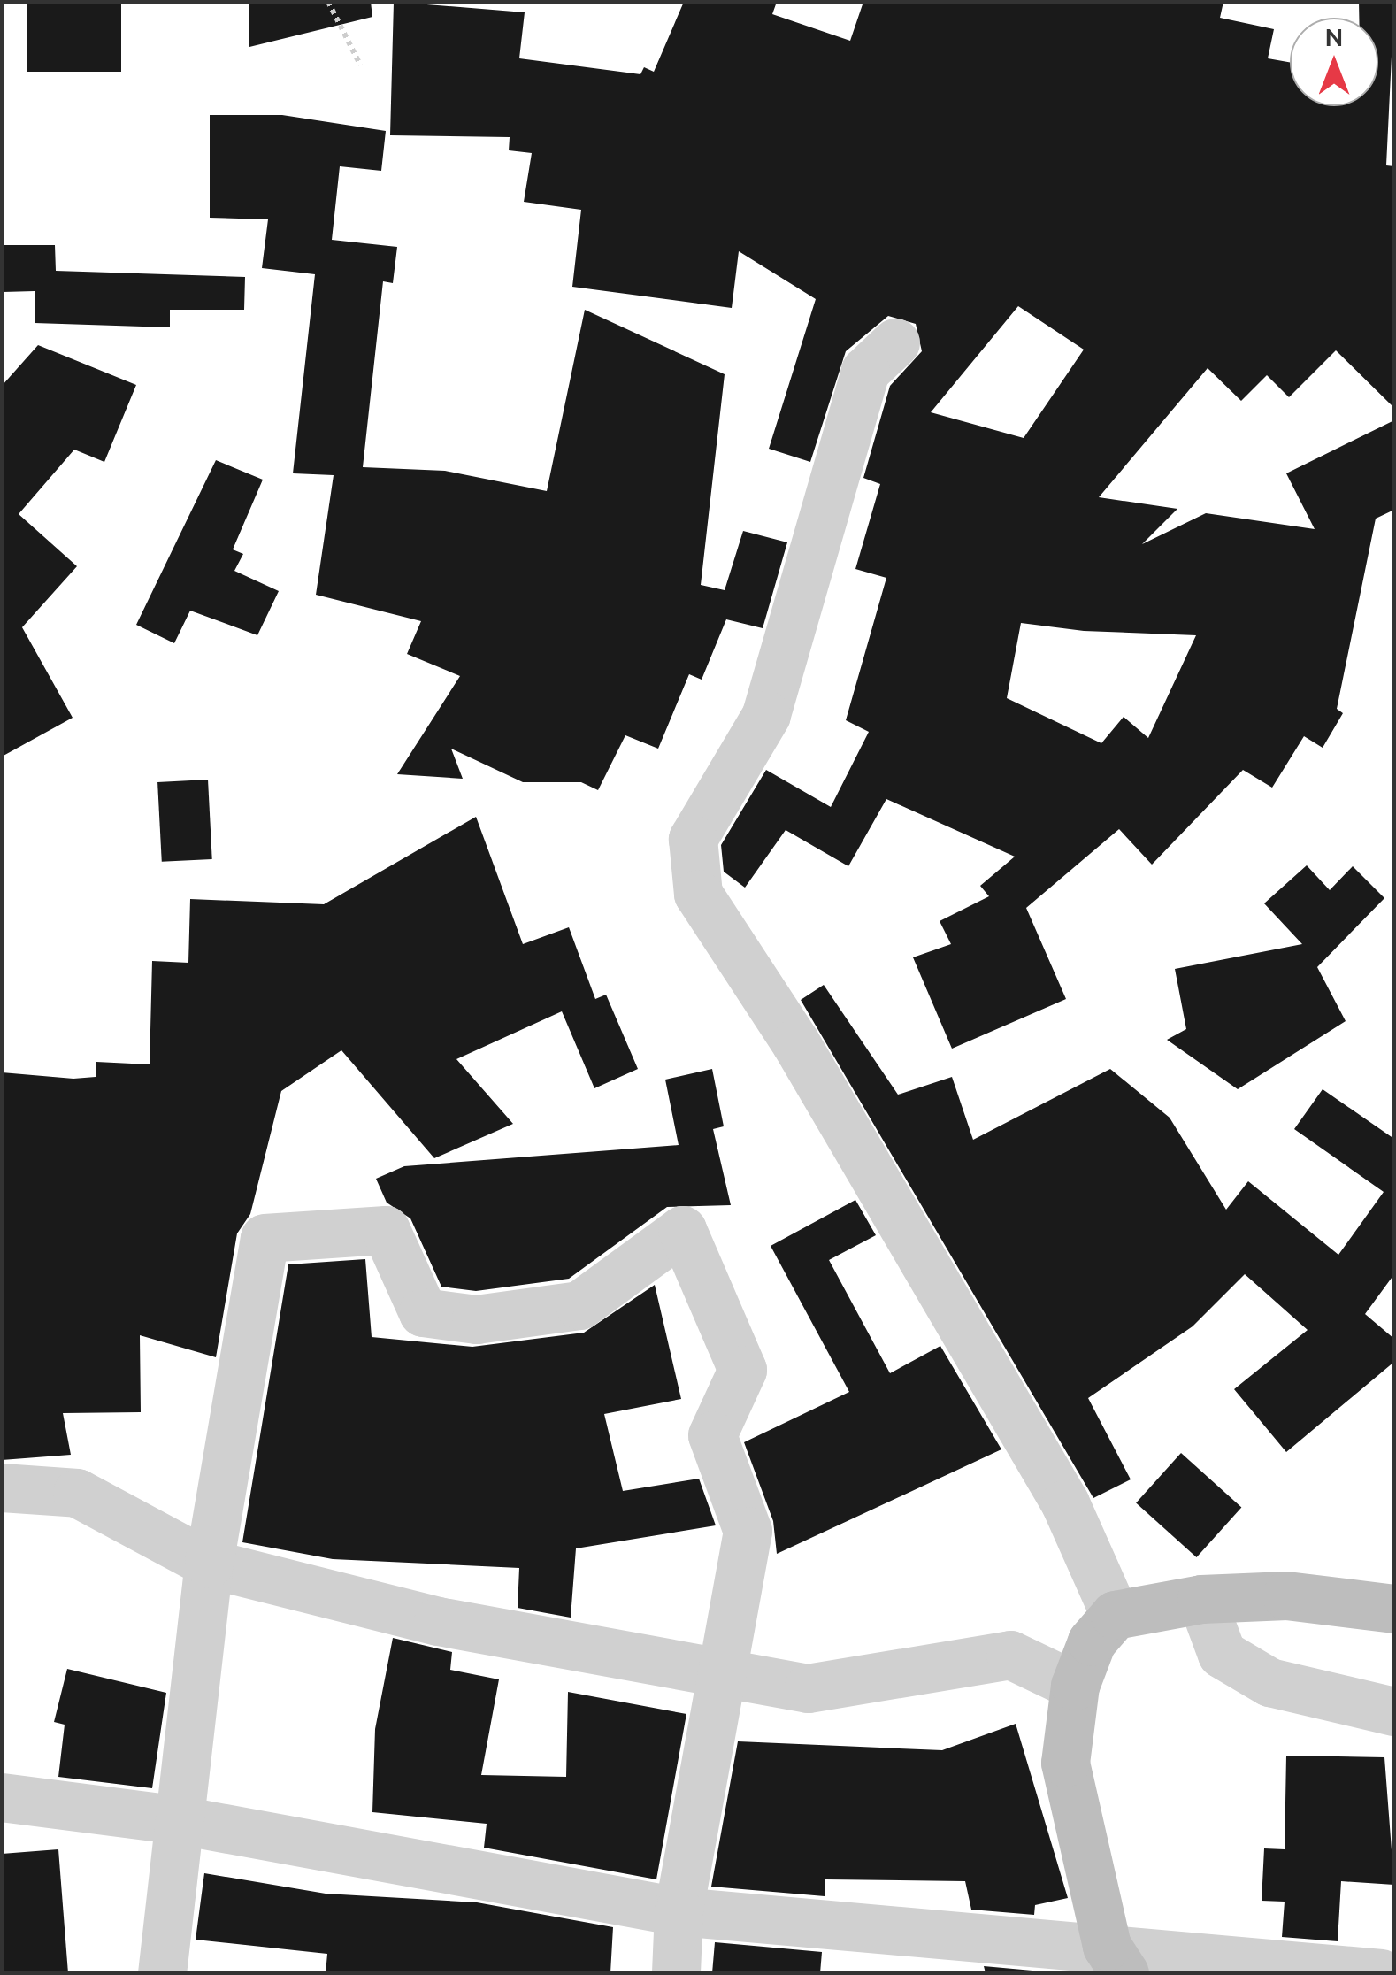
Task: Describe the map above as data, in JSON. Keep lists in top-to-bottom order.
{
  "north": "top"
}
